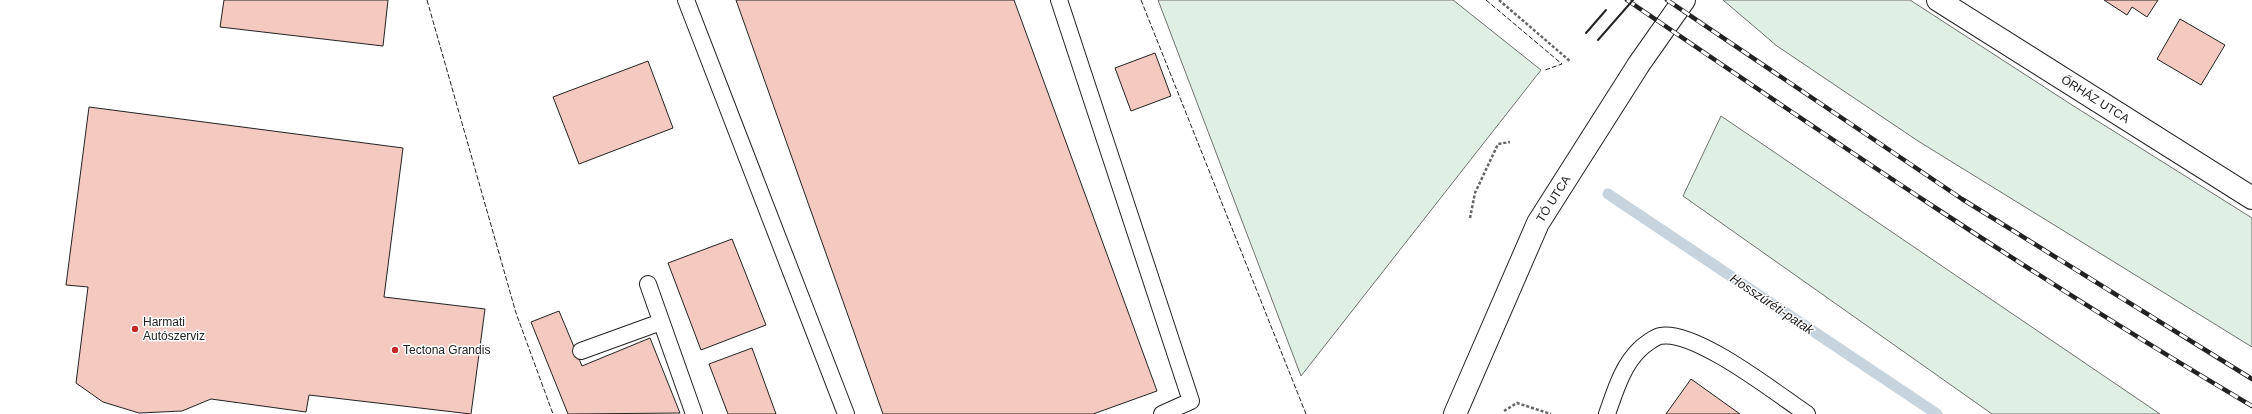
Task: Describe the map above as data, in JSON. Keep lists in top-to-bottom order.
{
  "streets": {
    "main road": ["ŐRHÁZ UTCA", "TÓ UTCA"]
  },
  "water": ["Hosszúréti-patak"],
  "places": ["Harmati Autószerviz", "Tectona Grandis"]
}
